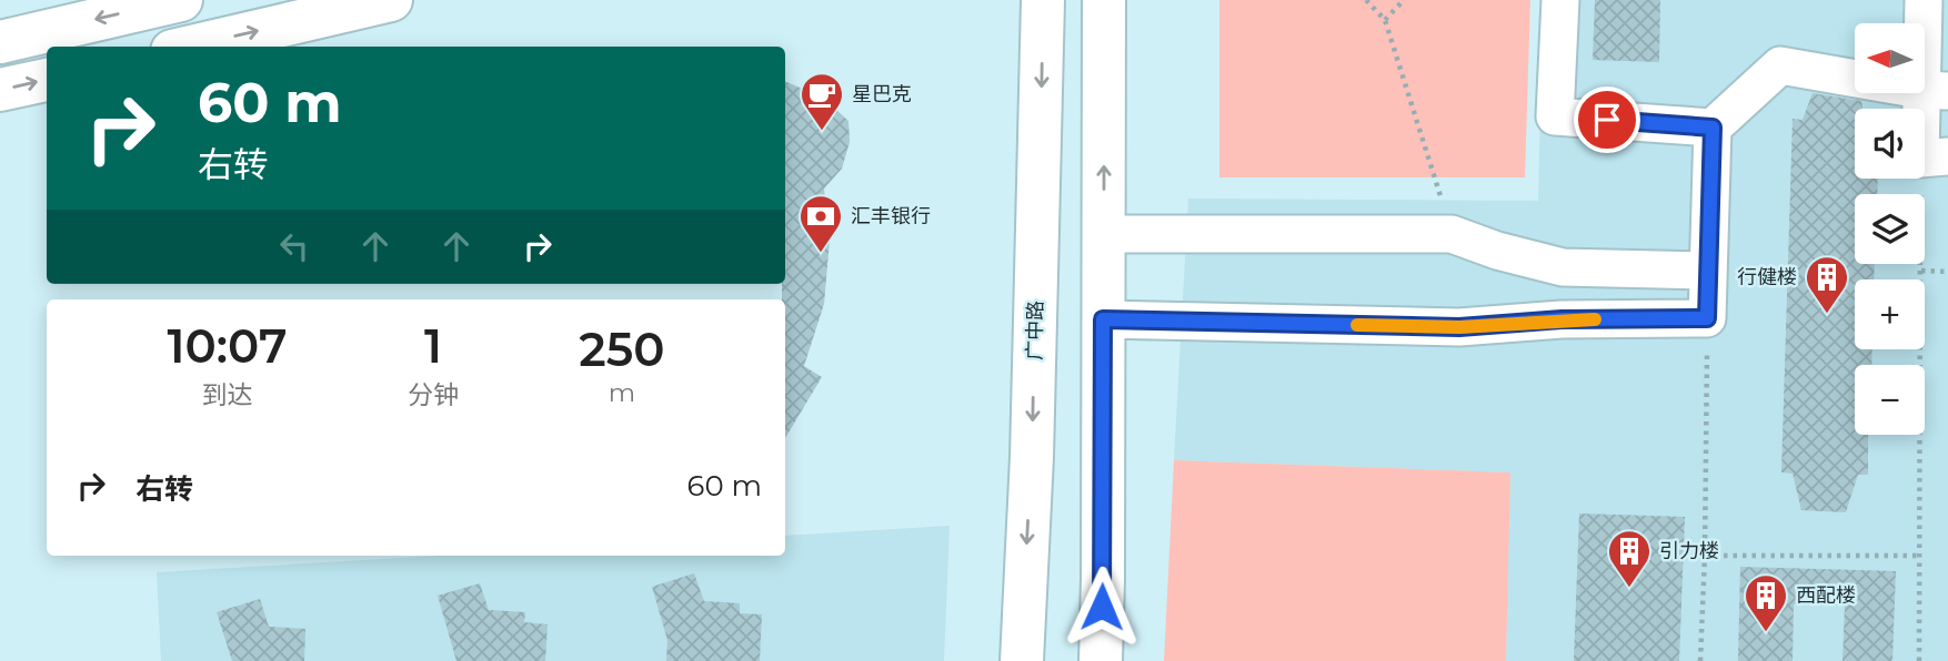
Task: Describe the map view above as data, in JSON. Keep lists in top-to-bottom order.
{
  "streets": {
    "main road": ["广中路"]
  },
  "places": {
    "cafe": ["星巴克"],
    "bank": ["汇丰银行"],
    "building": ["行健楼", "引力楼", "西配楼"]
  },
  "north": "left",
  "page": {
    "map_buttons": ["+", "−"],
    "turn": ["60 m", "右转"],
    "eta": [
      "10:07",
      "到达",
      "1",
      "分钟",
      "250",
      "m"
    ],
    "list": [
      {
        "name": "右转",
        "value": "60 m"
      }
    ]
  }
}
